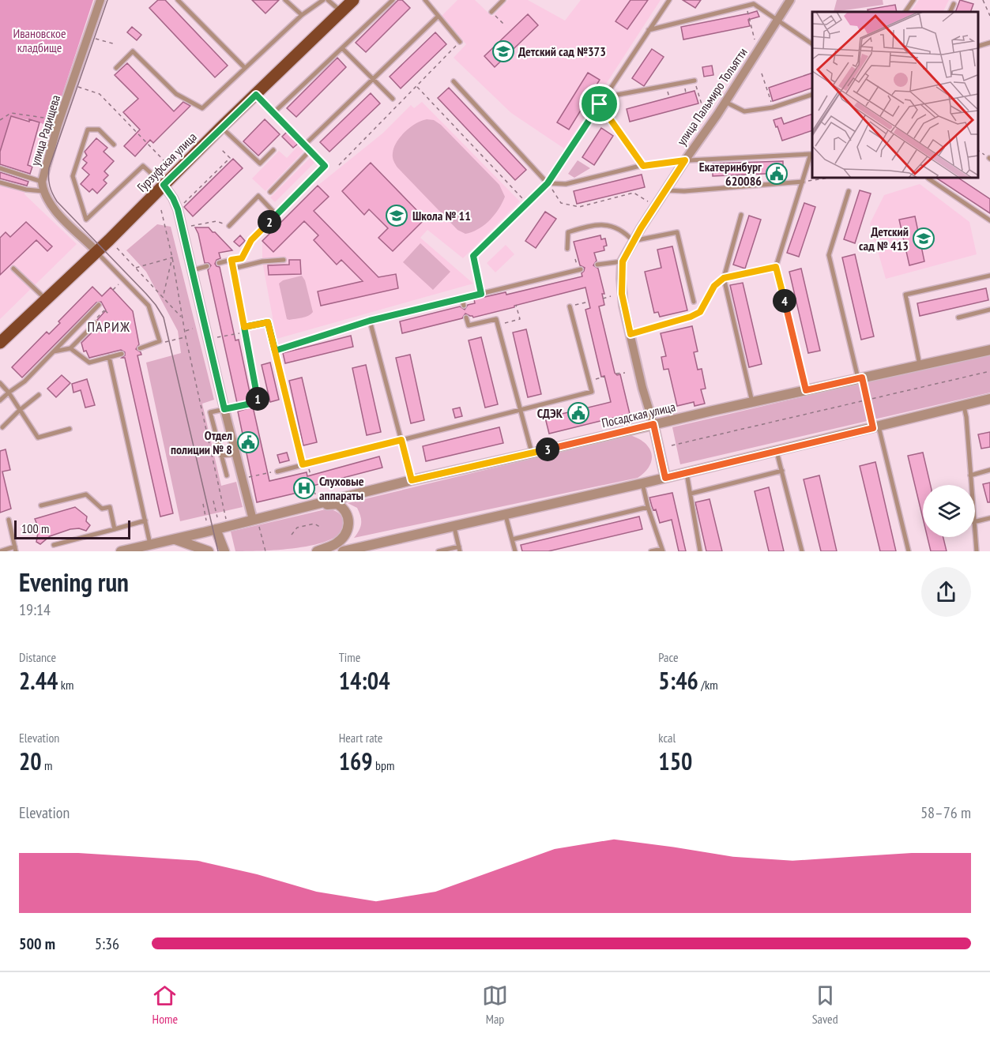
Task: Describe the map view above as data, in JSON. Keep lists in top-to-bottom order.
{
  "streets": {
    "main road": ["Гурзуфская улица"],
    "street": ["улица Пальмиро Тольятти", "улица Радищева", "Посадская улица"]
  },
  "crossings": [
    ["улица Пальмиро Тольятти", "Посадская улица"]
  ],
  "districts": ["ПАРИЖ"],
  "parks": ["Ивановское кладбище"],
  "places": {
    "school or university": ["Детский сад №373", "Школа № 11", "Детский сад № 413"],
    "public building": ["Екатеринбург 620086", "СДЭК", "Отдел полиции № 8"],
    "hospital": ["Слуховые аппараты"]
  },
  "scale_bar": "100 m",
  "page": {
    "pins": [
      "2",
      "4",
      "1",
      "3"
    ],
    "scale": "100 m",
    "heading": ["Evening run", "19:14"],
    "stats": [
      ["Distance", "2.44 km"],
      ["Time", "14:04"],
      ["Pace", "5:46 /km"],
      ["Elevation", "20 m"],
      ["Heart rate", "169 bpm"],
      ["kcal", "150"]
    ],
    "chart": ["Elevation", "58–76 m"],
    "list": [
      {
        "name": "500 m",
        "note": "5:36"
      }
    ],
    "tabs": ["Home", "Map", "Saved"]
  }
}
